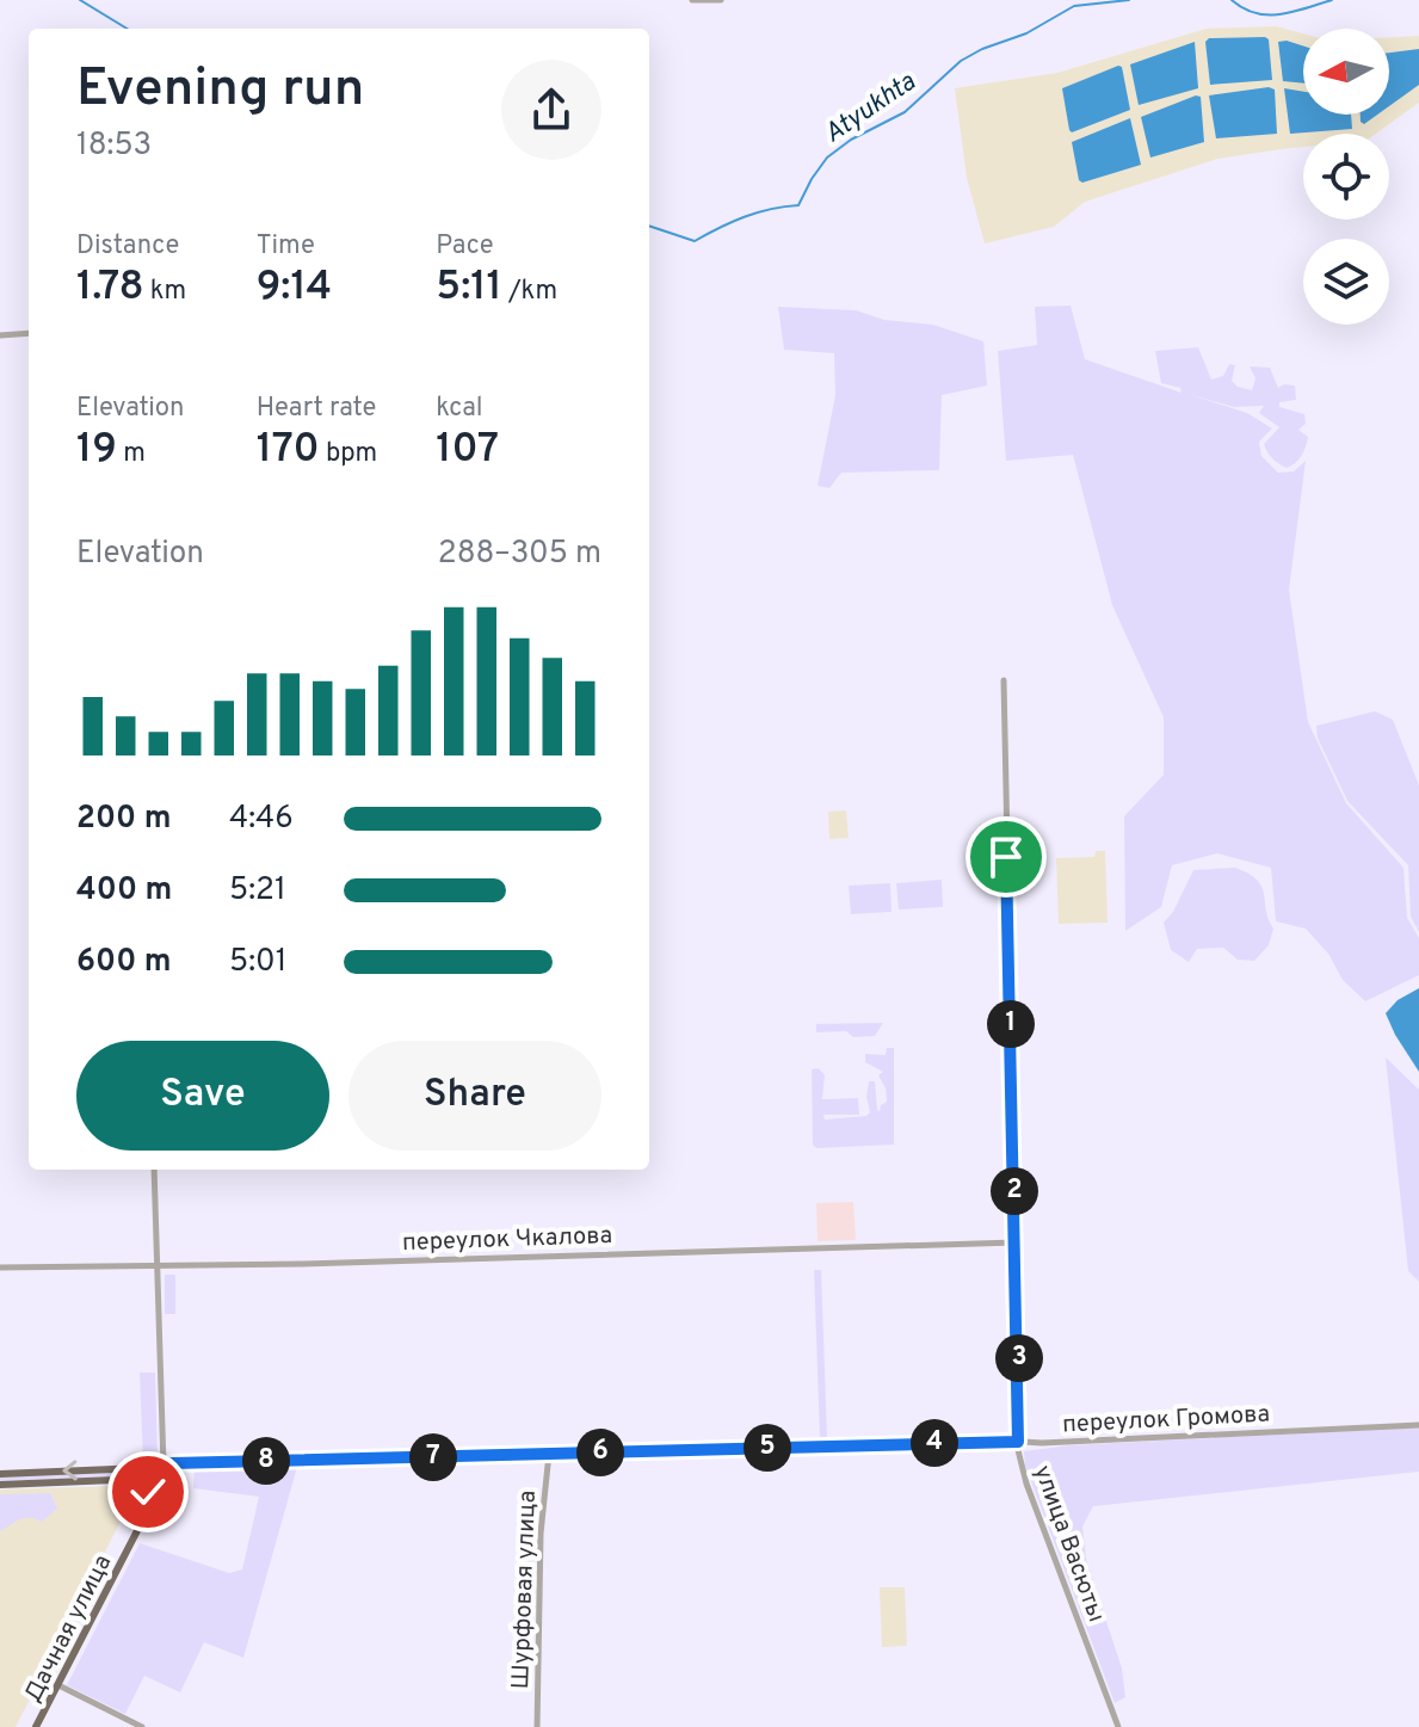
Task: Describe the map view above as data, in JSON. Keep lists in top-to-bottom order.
{
  "streets": {
    "main road": ["переулок Громова", "Дачная улица"],
    "street": ["переулок Чкалова", "улица Васюты", "Шурфовая улица"]
  },
  "crossings": [
    ["переулок Чкалова", "улица Васюты"],
    ["переулок Чкалова", "Дачная улица"],
    ["переулок Громова", "улица Васюты"],
    ["переулок Громова", "Шурфовая улица"],
    ["переулок Громова", "Дачная улица"]
  ],
  "water": ["Atyukhta"],
  "north": "left",
  "page": {
    "heading": ["Evening run", "18:53"],
    "stats": [
      ["Distance", "1.78 km"],
      ["Time", "9:14"],
      ["Pace", "5:11 /km"],
      ["Elevation", "19 m"],
      ["Heart rate", "170 bpm"],
      ["kcal", "107"]
    ],
    "chart": ["Elevation", "288–305 m"],
    "list": [
      {
        "name": "200 m",
        "note": "4:46"
      },
      {
        "name": "400 m",
        "note": "5:21"
      },
      {
        "name": "600 m",
        "note": "5:01"
      }
    ],
    "pins": [
      "1",
      "2",
      "3",
      "4",
      "5",
      "6",
      "7",
      "8"
    ],
    "buttons": ["Save", "Share"]
  }
}
